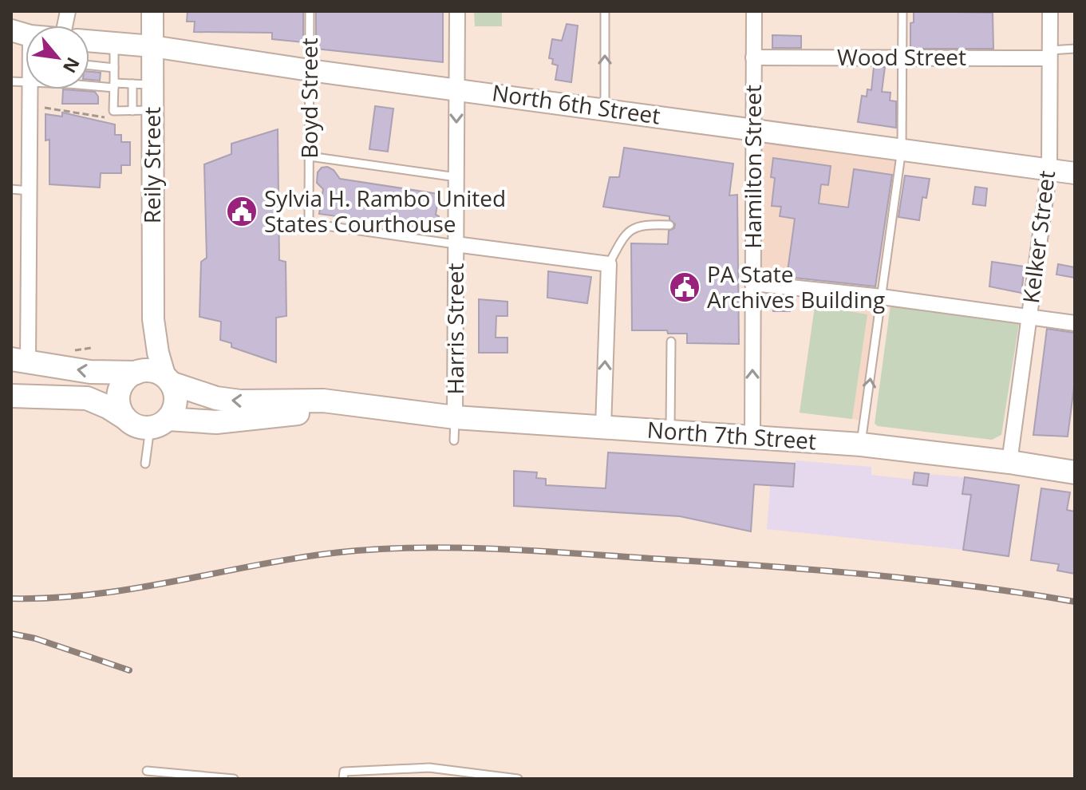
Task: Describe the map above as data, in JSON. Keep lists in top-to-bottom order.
{
  "streets": {
    "main road": ["North 6th Street", "Reily Street", "North 7th Street"],
    "street": [
      "Wood Street",
      "Hamilton Street",
      "Kelker Street",
      "Harris Street"
    ],
    "lane": ["Boyd Street"]
  },
  "crossings": [
    ["Wood Street", "Hamilton Street"],
    ["Wood Street", "Kelker Street"],
    ["Boyd Street", "North 6th Street"],
    ["Boyd Street", "Harris Street"],
    ["North 6th Street", "Reily Street"],
    ["North 6th Street", "Hamilton Street"],
    ["North 6th Street", "Kelker Street"],
    ["North 6th Street", "Harris Street"],
    ["Reily Street", "North 7th Street"],
    ["Hamilton Street", "North 7th Street"],
    ["Kelker Street", "North 7th Street"],
    ["Harris Street", "North 7th Street"]
  ],
  "one_way": ["Hamilton Street"],
  "places": {
    "public building": ["Sylvia H. Rambo United States Courthouse", "PA State Archives Building"]
  },
  "north": "bottom right"
}
